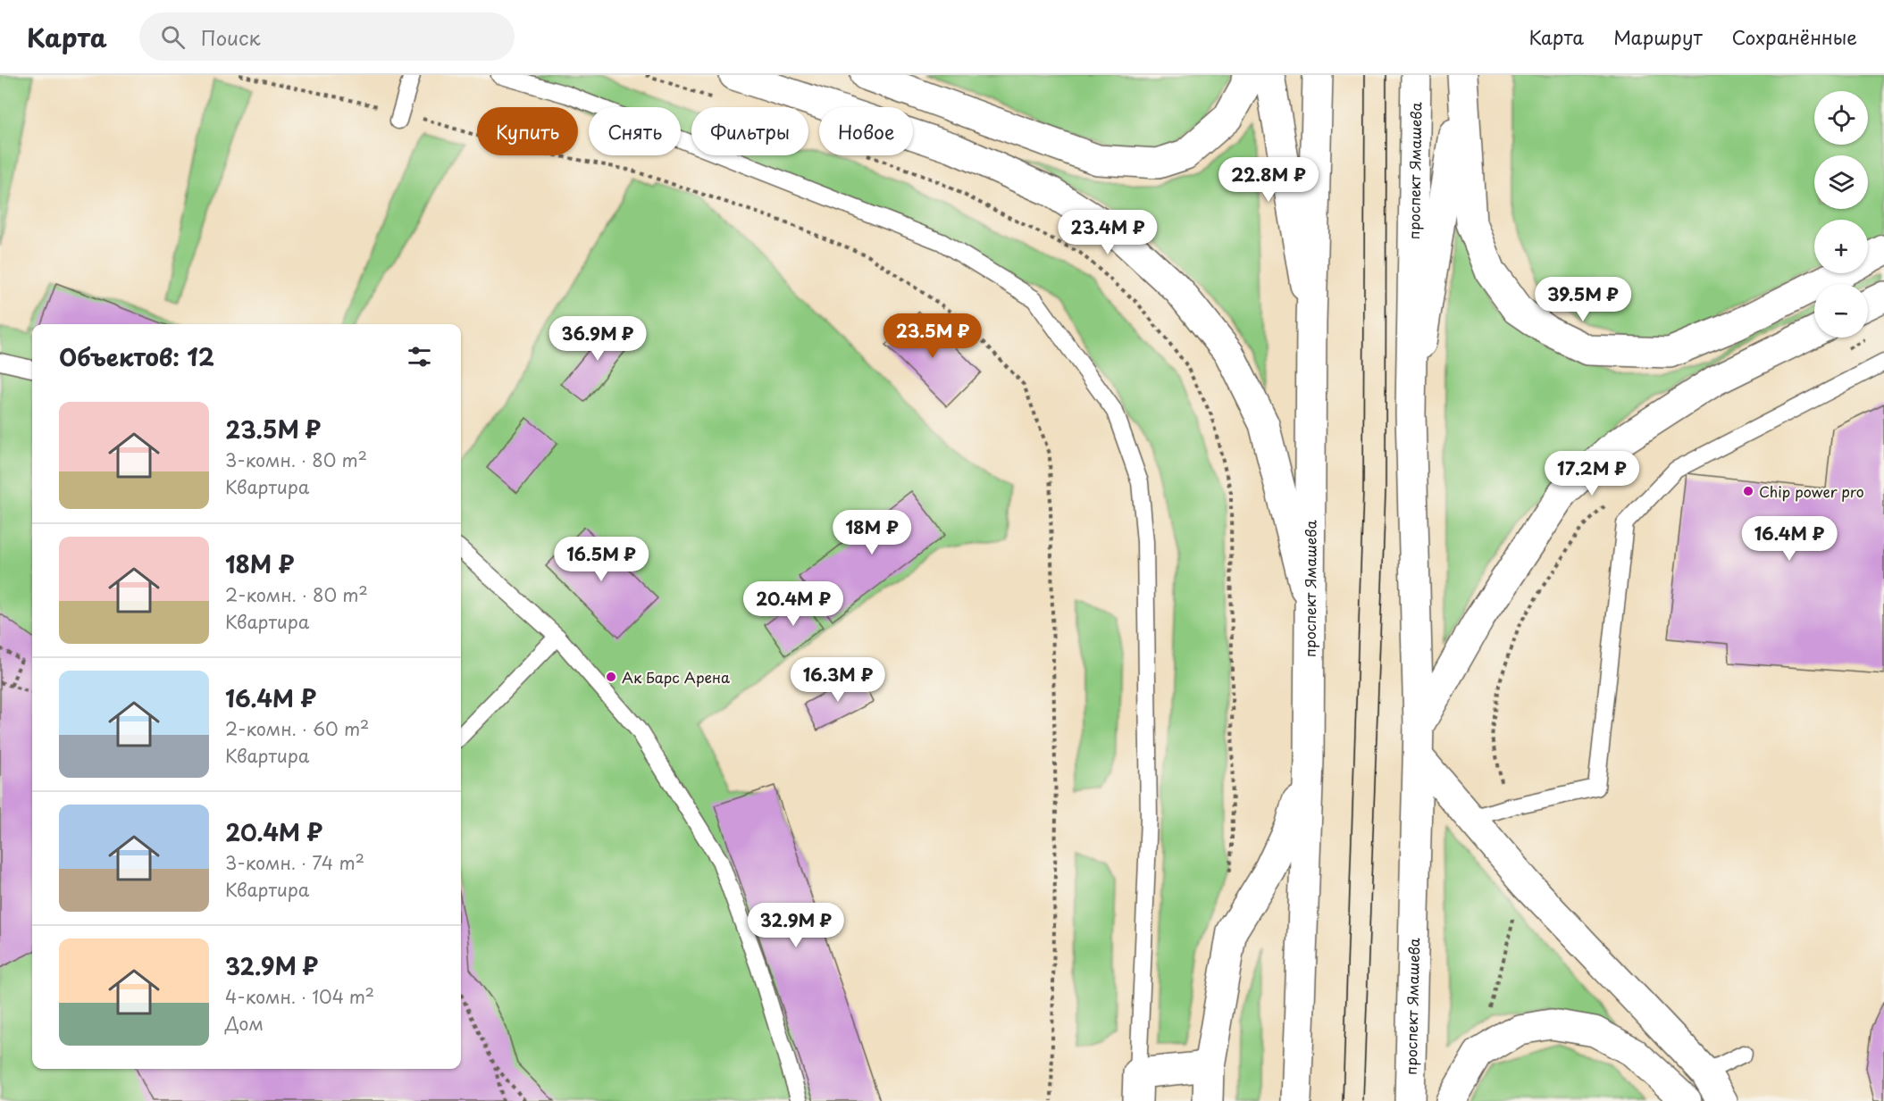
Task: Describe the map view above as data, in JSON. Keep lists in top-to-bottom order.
{
  "streets": {
    "main road": ["проспект Ямашева"]
  },
  "places": ["Chip power pro", "Ак Барс Арена"],
  "page": {
    "header": "Карта",
    "search": "Поиск",
    "nav": ["Карта", "Маршрут", "Сохранённые"],
    "map_buttons": ["+", "−"],
    "chip": [
      "Купить",
      "Снять",
      "Фильтры",
      "Новое"
    ],
    "price": [
      "22.8M ₽",
      "23.4M ₽",
      "39.5M ₽",
      "23.5M ₽",
      "36.9M ₽",
      "17.2M ₽",
      "18M ₽",
      "16.4M ₽",
      "16.5M ₽",
      "20.4M ₽",
      "16.3M ₽",
      "32.9M ₽"
    ],
    "heading": "Объектов: 12",
    "list": [
      {
        "name": "23.5M ₽",
        "note": "3-комн. · 80 m² · Квартира"
      },
      {
        "name": "18M ₽",
        "note": "2-комн. · 80 m² · Квартира"
      },
      {
        "name": "16.4M ₽",
        "note": "2-комн. · 60 m² · Квартира"
      },
      {
        "name": "20.4M ₽",
        "note": "3-комн. · 74 m² · Квартира"
      },
      {
        "name": "32.9M ₽",
        "note": "4-комн. · 104 m² · Дом"
      }
    ]
  }
}
